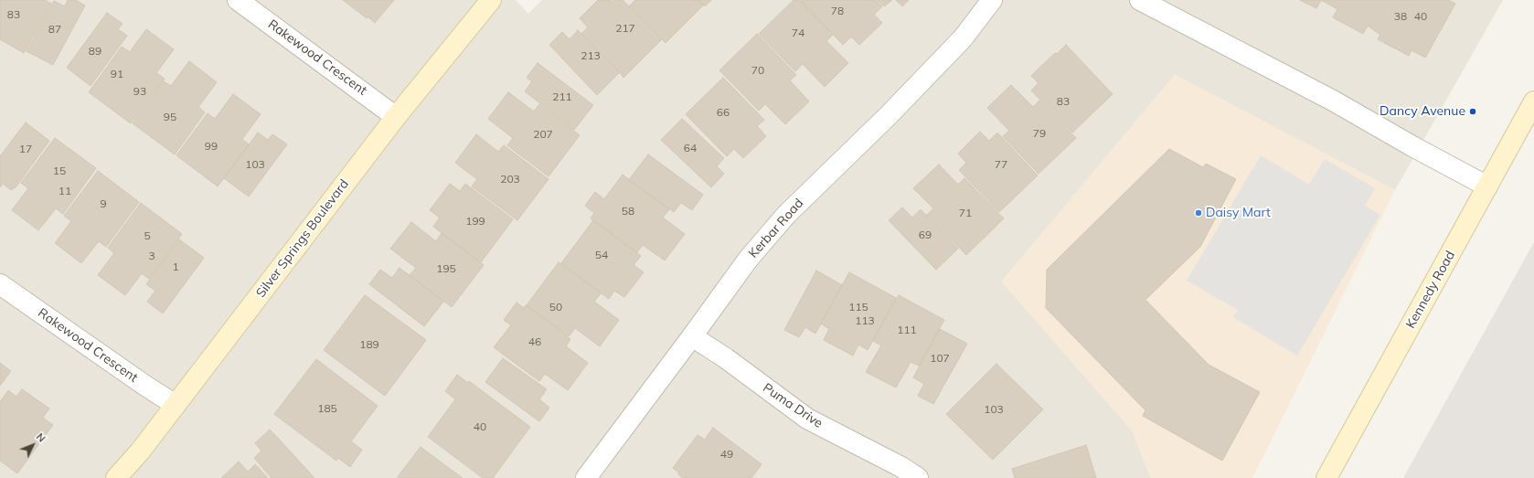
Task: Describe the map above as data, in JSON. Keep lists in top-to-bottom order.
{
  "streets": {
    "street": [
      "Rakewood Crescent",
      "Kerbar Road",
      "Silver Springs Boulevard",
      "Kennedy Road",
      "Puma Drive"
    ]
  },
  "crossings": [
    ["Rakewood Crescent", "Silver Springs Boulevard"],
    ["Kerbar Road", "Puma Drive"]
  ],
  "places": ["Dancy Avenue", "Daisy Mart"],
  "house_numbers": [
    "78",
    "83",
    "38",
    "40",
    "217",
    "87",
    "74",
    "89",
    "213",
    "70",
    "91",
    "93",
    "211",
    "83",
    "66",
    "95",
    "79",
    "207",
    "99",
    "64",
    "17",
    "103",
    "77",
    "15",
    "203",
    "11",
    "9",
    "58",
    "71",
    "199",
    "69",
    "5",
    "54",
    "3",
    "1",
    "195",
    "50",
    "115",
    "113",
    "111",
    "46",
    "189",
    "107",
    "185",
    "103",
    "40",
    "49"
  ],
  "north": "top right"
}
